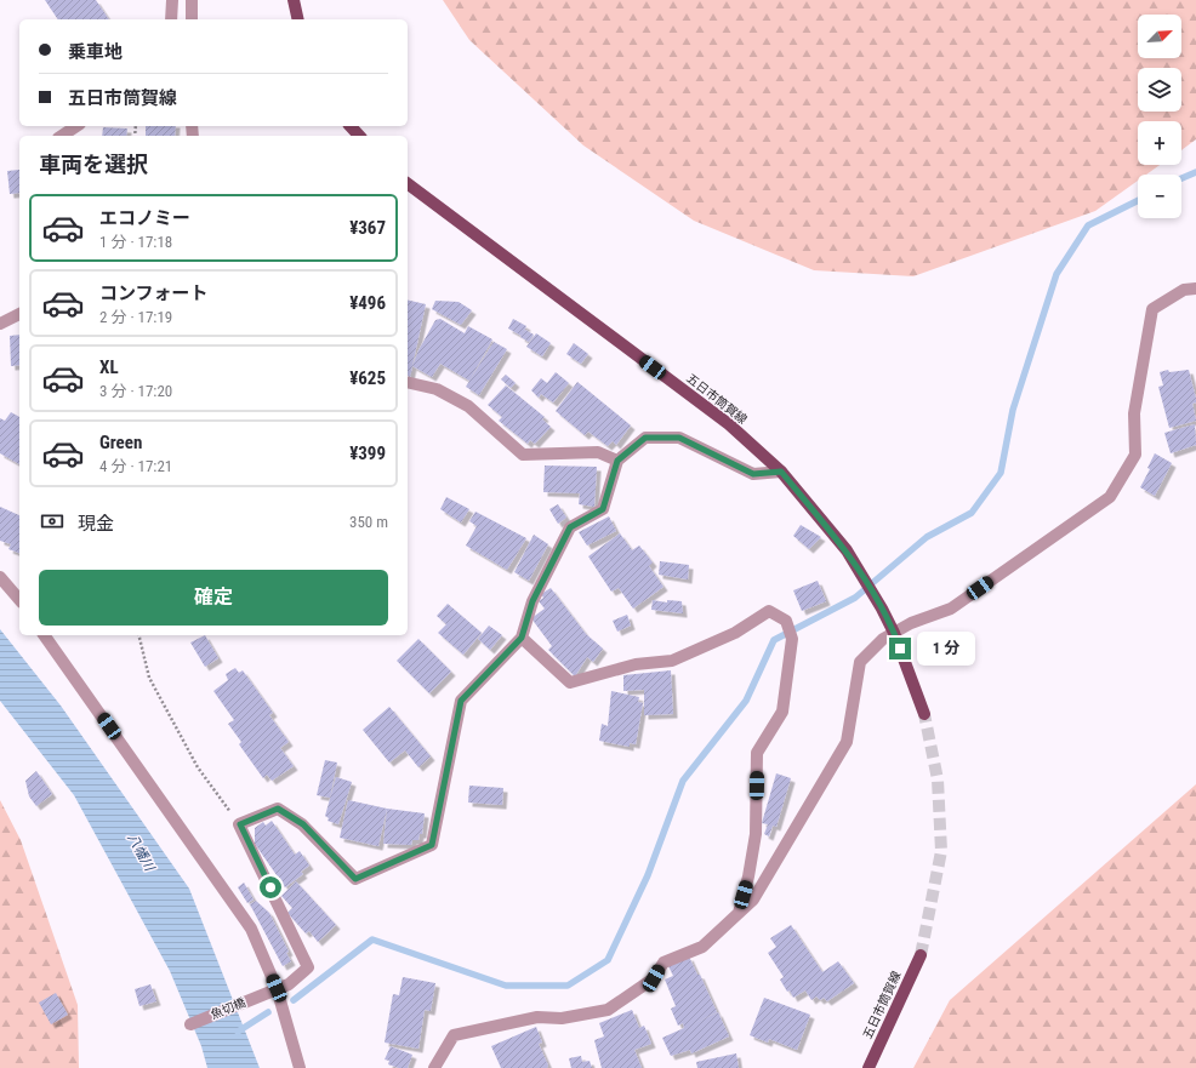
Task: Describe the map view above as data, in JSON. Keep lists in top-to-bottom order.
{
  "streets": {
    "main road": ["五日市筒賀線"],
    "street": ["魚切橋"]
  },
  "water": ["八幡川"],
  "north": "top right",
  "page": {
    "map_buttons": ["+", "−"],
    "banner": ["乗車地", "五日市筒賀線"],
    "heading": "車両を選択",
    "list": [
      {
        "name": "エコノミー",
        "note": "1 分 · 17:18",
        "value": "¥367"
      },
      {
        "name": "コンフォート",
        "note": "2 分 · 17:19",
        "value": "¥496"
      },
      {
        "name": "XL",
        "note": "3 分 · 17:20",
        "value": "¥625"
      },
      {
        "name": "Green",
        "note": "4 分 · 17:21",
        "value": "¥399"
      }
    ],
    "pay": ["現金", "350 m"],
    "buttons": "確定",
    "bubble": "1 分"
  }
}
